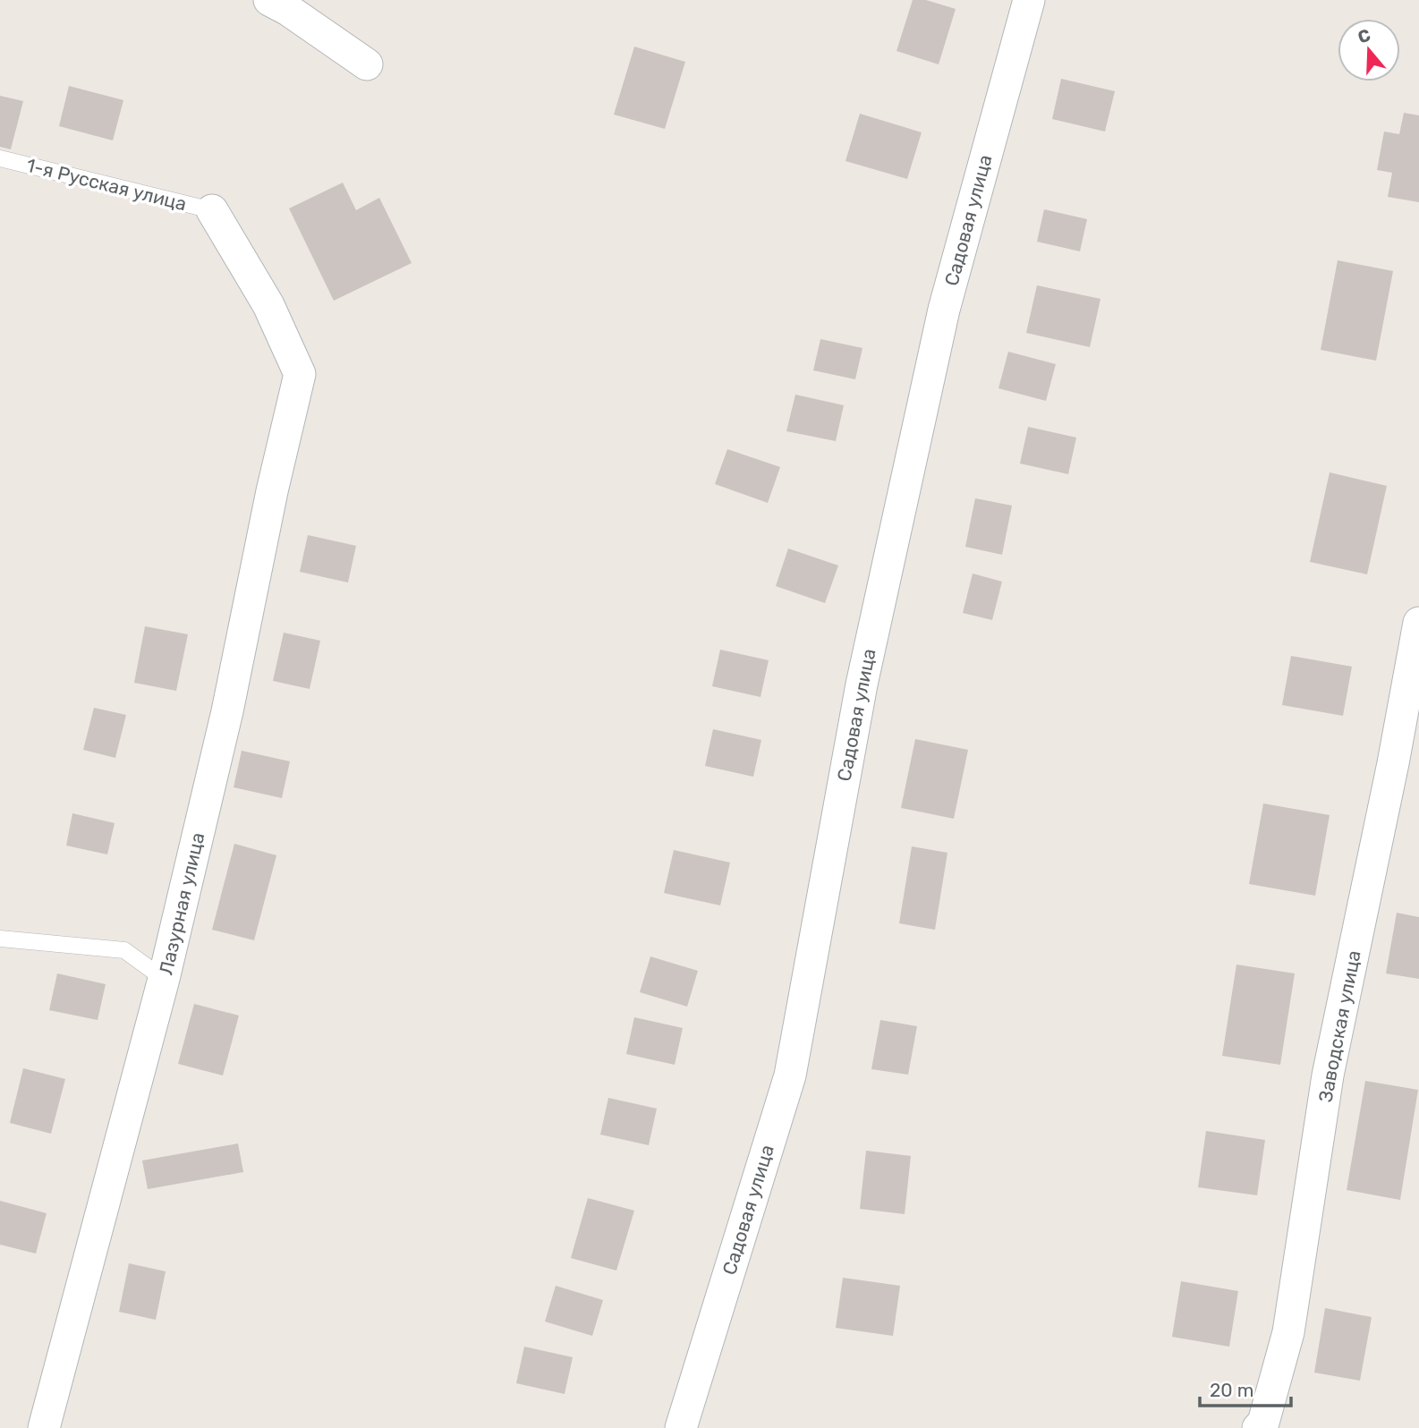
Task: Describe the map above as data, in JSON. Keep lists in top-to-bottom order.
{
  "streets": {
    "street": ["Садовая улица", "Лазурная улица", "Заводская улица"],
    "lane": ["1-я Русская улица"]
  },
  "crossings": [
    ["1-я Русская улица", "Лазурная улица"]
  ],
  "scale_bar": "20 m",
  "north": "top"
}
